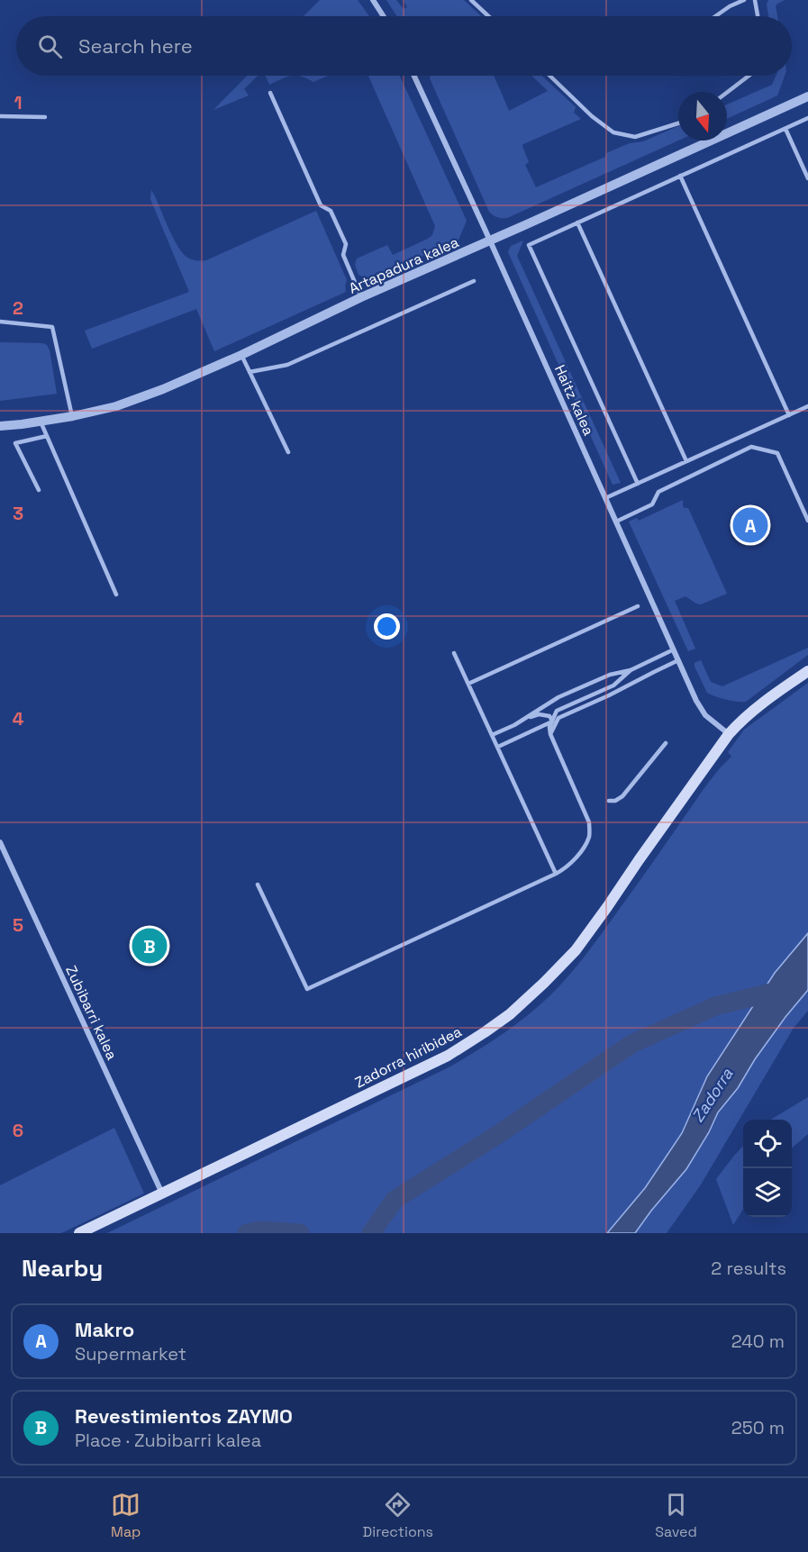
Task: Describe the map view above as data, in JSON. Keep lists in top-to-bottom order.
{
  "streets": {
    "main road": ["Zadorra hiribidea"],
    "street": ["Artapadura kalea", "Haitz kalea", "Zubibarri kalea"]
  },
  "crossings": [
    ["Artapadura kalea", "Haitz kalea"],
    ["Haitz kalea", "Zadorra hiribidea"],
    ["Zubibarri kalea", "Zadorra hiribidea"]
  ],
  "water": ["Zadorra"],
  "north": "bottom",
  "page": {
    "search": "Search here",
    "pins": ["A", "B"],
    "heading": ["Nearby", "2 results"],
    "list": [
      {
        "mark": "A",
        "name": "Makro",
        "note": "Supermarket",
        "value": "240 m"
      },
      {
        "mark": "B",
        "name": "Revestimientos ZAYMO",
        "note": "Place · Zubibarri kalea",
        "value": "250 m"
      }
    ],
    "nav": ["Map", "Directions", "Saved"]
  },
  "grid": {
    "rows": [
      "1",
      "2",
      "3",
      "4",
      "5",
      "6"
    ]
  }
}
